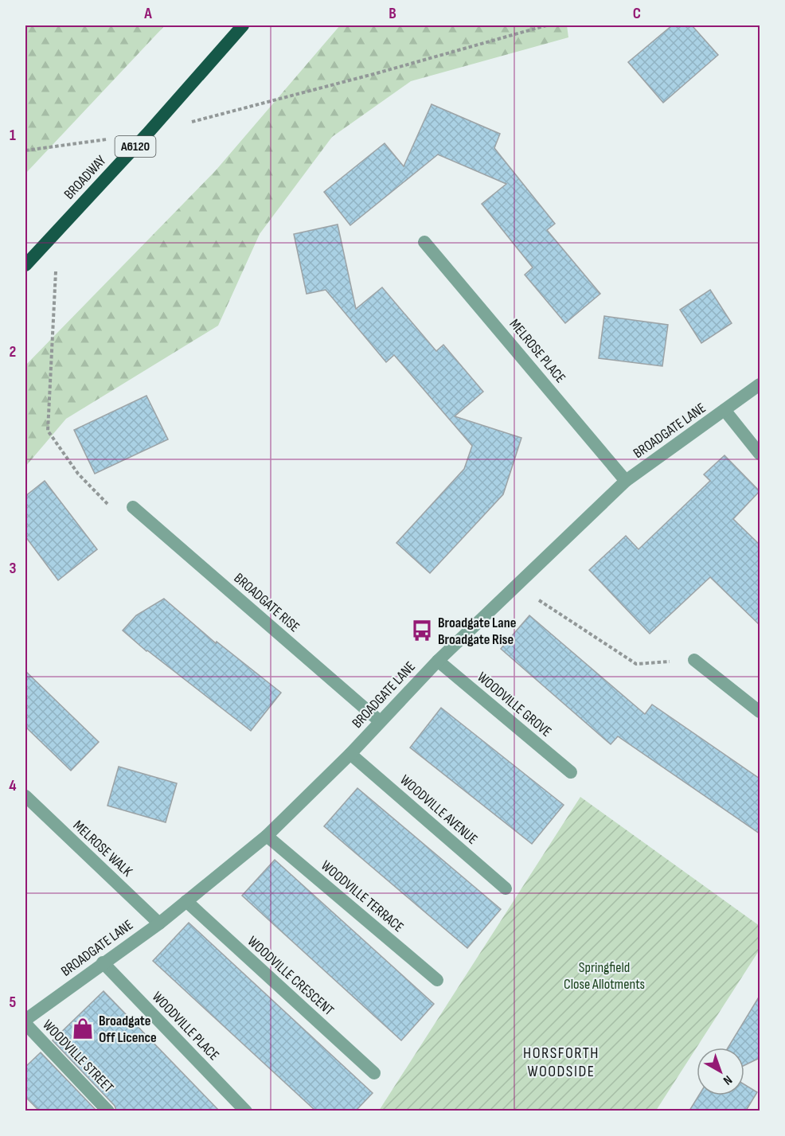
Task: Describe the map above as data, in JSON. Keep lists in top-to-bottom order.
{
  "streets": {
    "highway": ["A6120", "BROADWAY"],
    "street": [
      "MELROSE PLACE",
      "BROADGATE LANE",
      "BROADGATE RISE",
      "WOODVILLE GROVE",
      "WOODVILLE AVENUE",
      "MELROSE WALK",
      "WOODVILLE TERRACE",
      "WOODVILLE CRESCENT",
      "WOODVILLE PLACE",
      "WOODVILLE STREET"
    ]
  },
  "crossings": [
    ["MELROSE PLACE", "BROADGATE LANE"],
    ["BROADGATE LANE", "BROADGATE RISE"],
    ["BROADGATE LANE", "WOODVILLE GROVE"],
    ["BROADGATE LANE", "WOODVILLE AVENUE"],
    ["BROADGATE LANE", "MELROSE WALK"],
    ["BROADGATE LANE", "WOODVILLE TERRACE"],
    ["BROADGATE LANE", "WOODVILLE CRESCENT"],
    ["BROADGATE LANE", "WOODVILLE PLACE"]
  ],
  "districts": ["HORSFORTH WOODSIDE"],
  "parks": ["Springfield Close Allotments"],
  "places": {
    "bus stop": ["Broadgate Lane Broadgate Rise"],
    "shop": ["Broadgate Off Licence"]
  },
  "north": "bottom right",
  "grid": {
    "columns": ["A", "B", "C"],
    "rows": [
      "1",
      "2",
      "3",
      "4",
      "5"
    ]
  }
}
